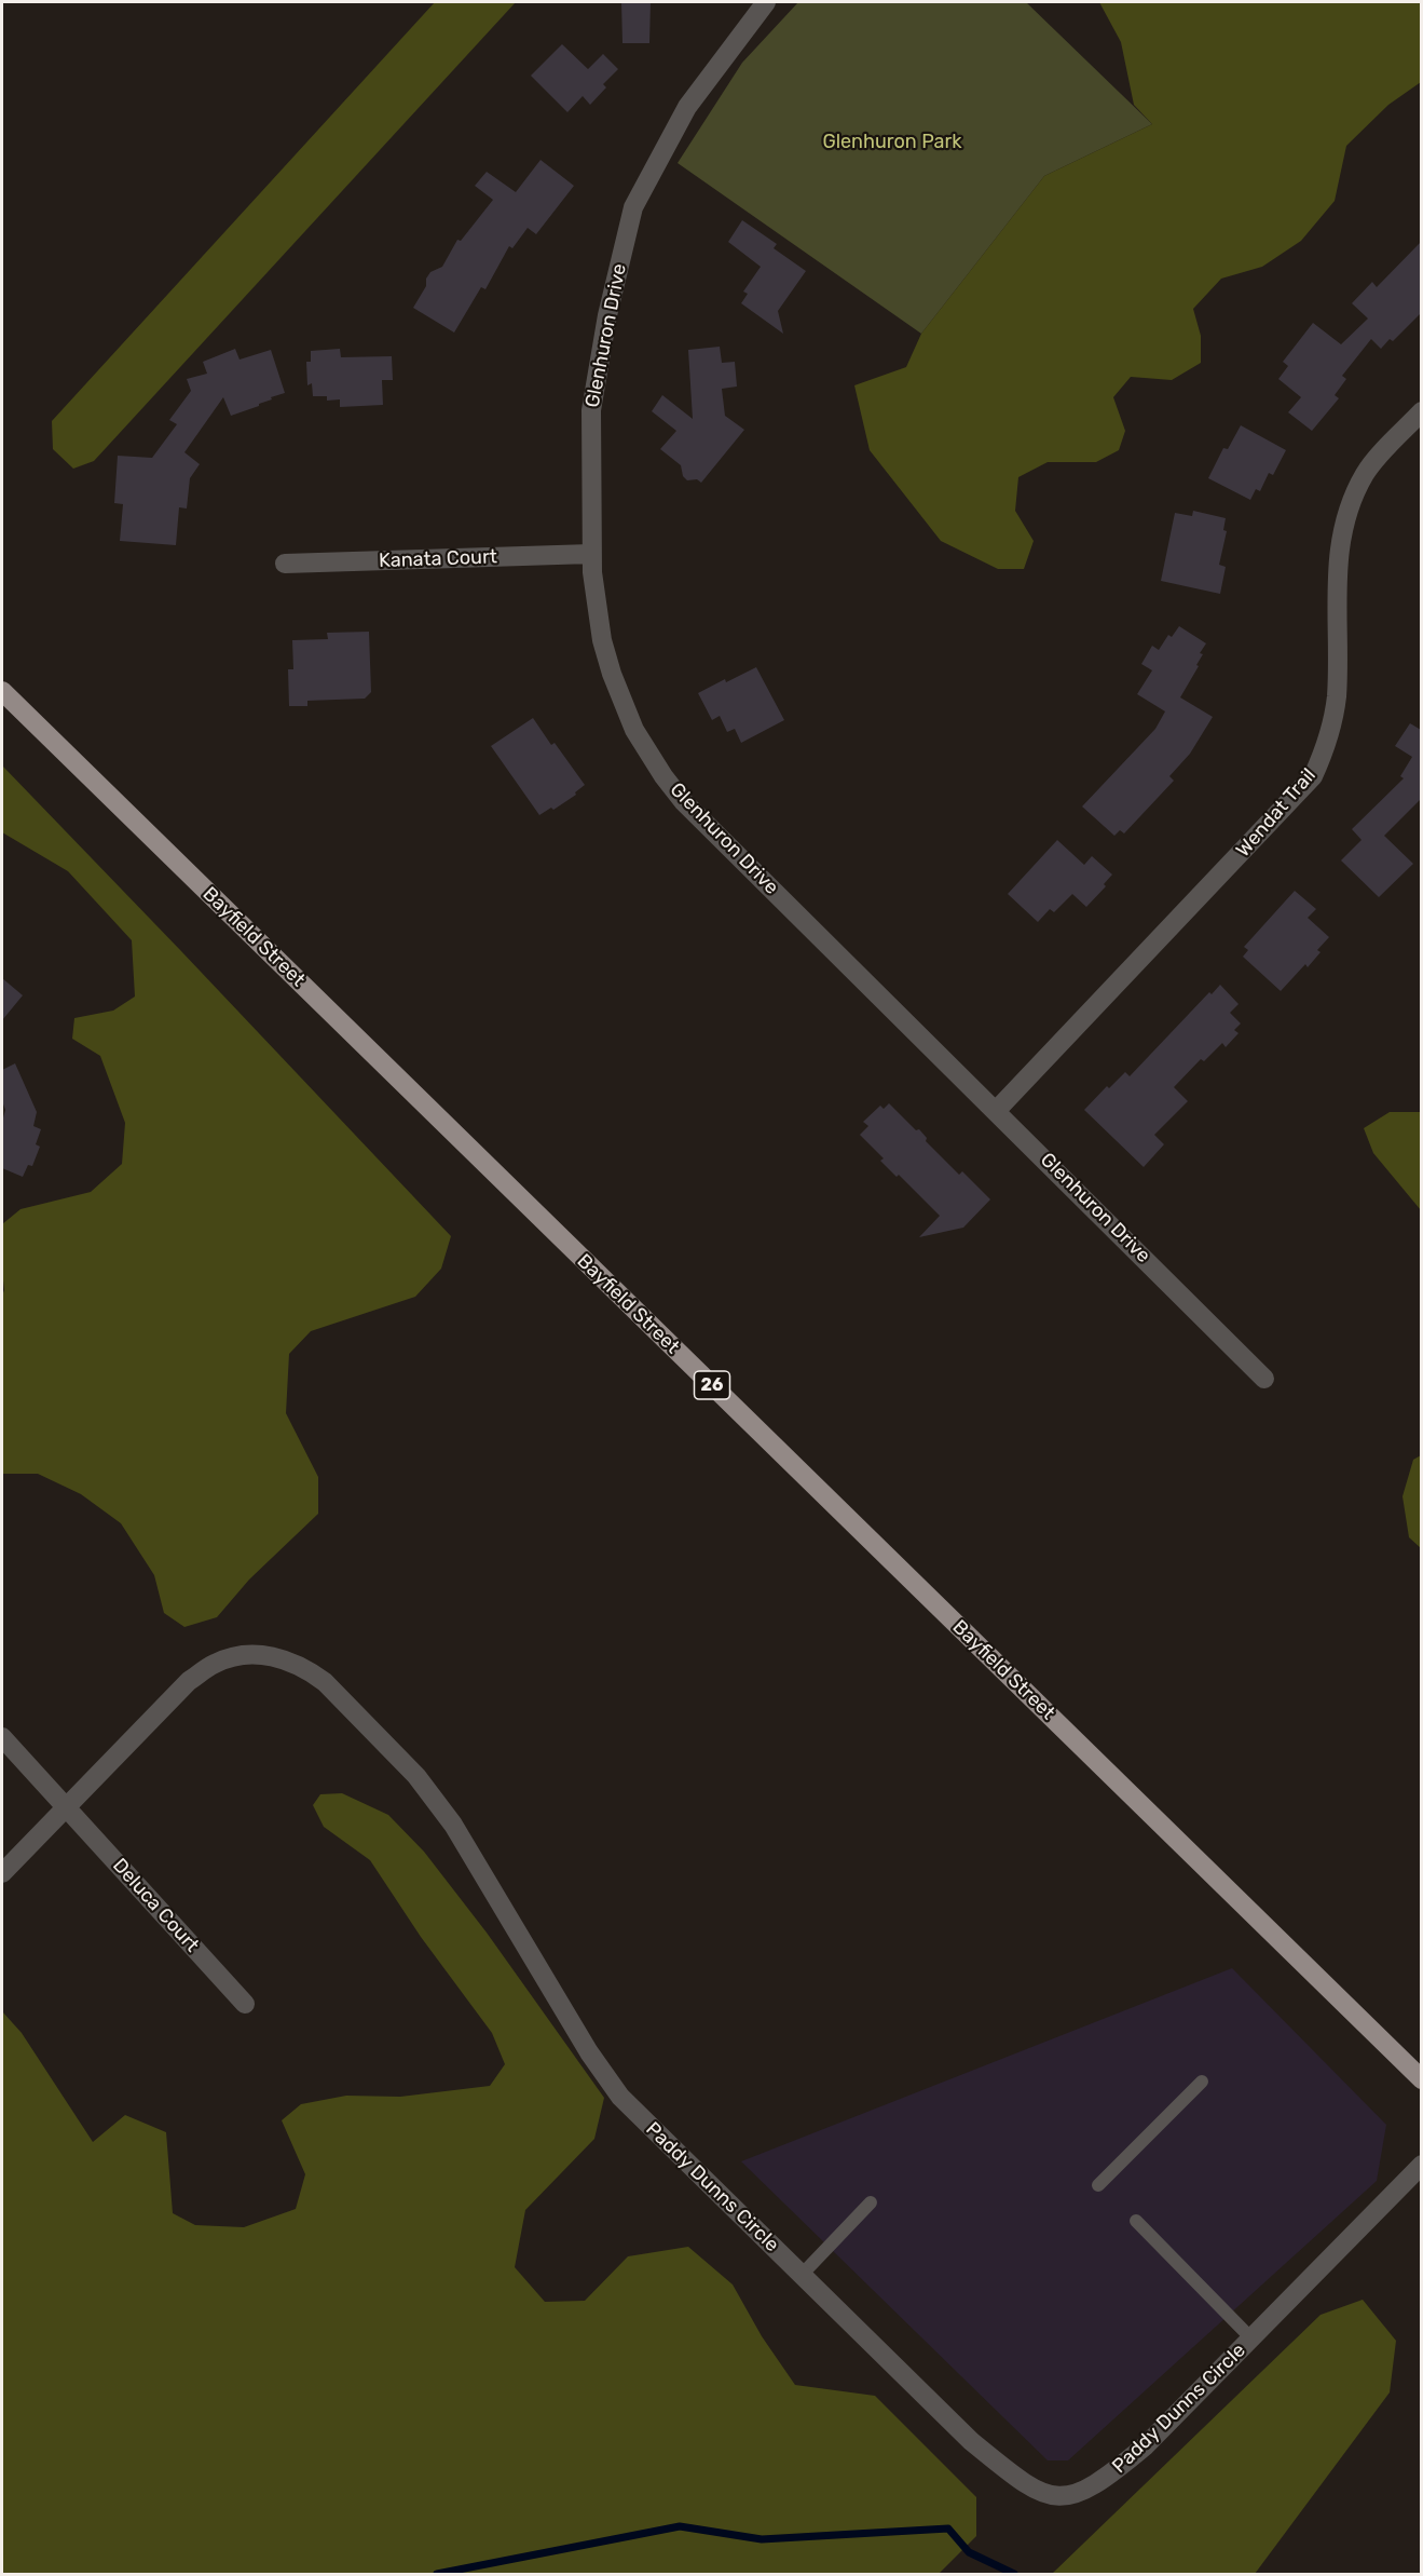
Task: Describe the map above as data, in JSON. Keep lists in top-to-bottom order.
{
  "streets": {
    "main road": ["Bayfield Street", "26"],
    "street": [
      "Glenhuron Drive",
      "Kanata Court",
      "Wendat Trail",
      "Deluca Court",
      "Paddy Dunns Circle"
    ]
  },
  "crossings": [
    ["Glenhuron Drive", "Kanata Court"],
    ["Glenhuron Drive", "Wendat Trail"],
    ["Deluca Court", "Paddy Dunns Circle"]
  ],
  "parks": ["Glenhuron Park"]
}
